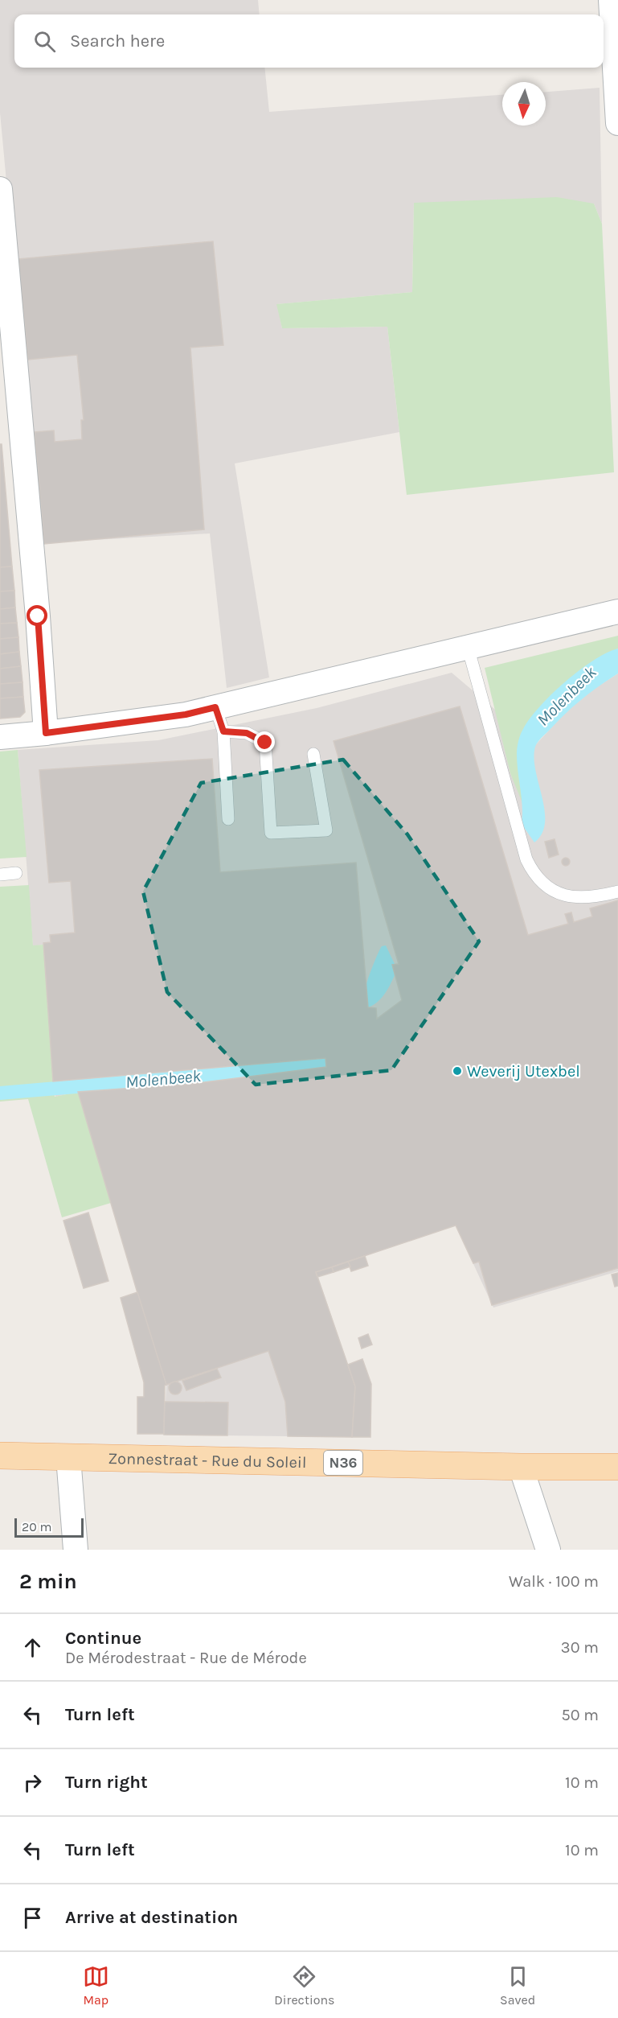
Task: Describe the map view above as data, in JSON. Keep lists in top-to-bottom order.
{
  "streets": {
    "main road": ["Zonnestraat - Rue du Soleil", "N36"]
  },
  "water": ["Molenbeek"],
  "places": ["Weverij Utexbel"],
  "scale_bar": "20 m",
  "north": "bottom",
  "page": {
    "search": "Search here",
    "scale": "20 m",
    "heading": ["2 min", "Walk · 100 m"],
    "list": [
      ["Continue", "De Mérodestraat - Rue de Mérode", "30 m"],
      ["Turn left", "50 m"],
      ["Turn right", "10 m"],
      ["Turn left", "10 m"],
      "Arrive at destination"
    ],
    "nav": ["Map", "Directions", "Saved"]
  }
}
